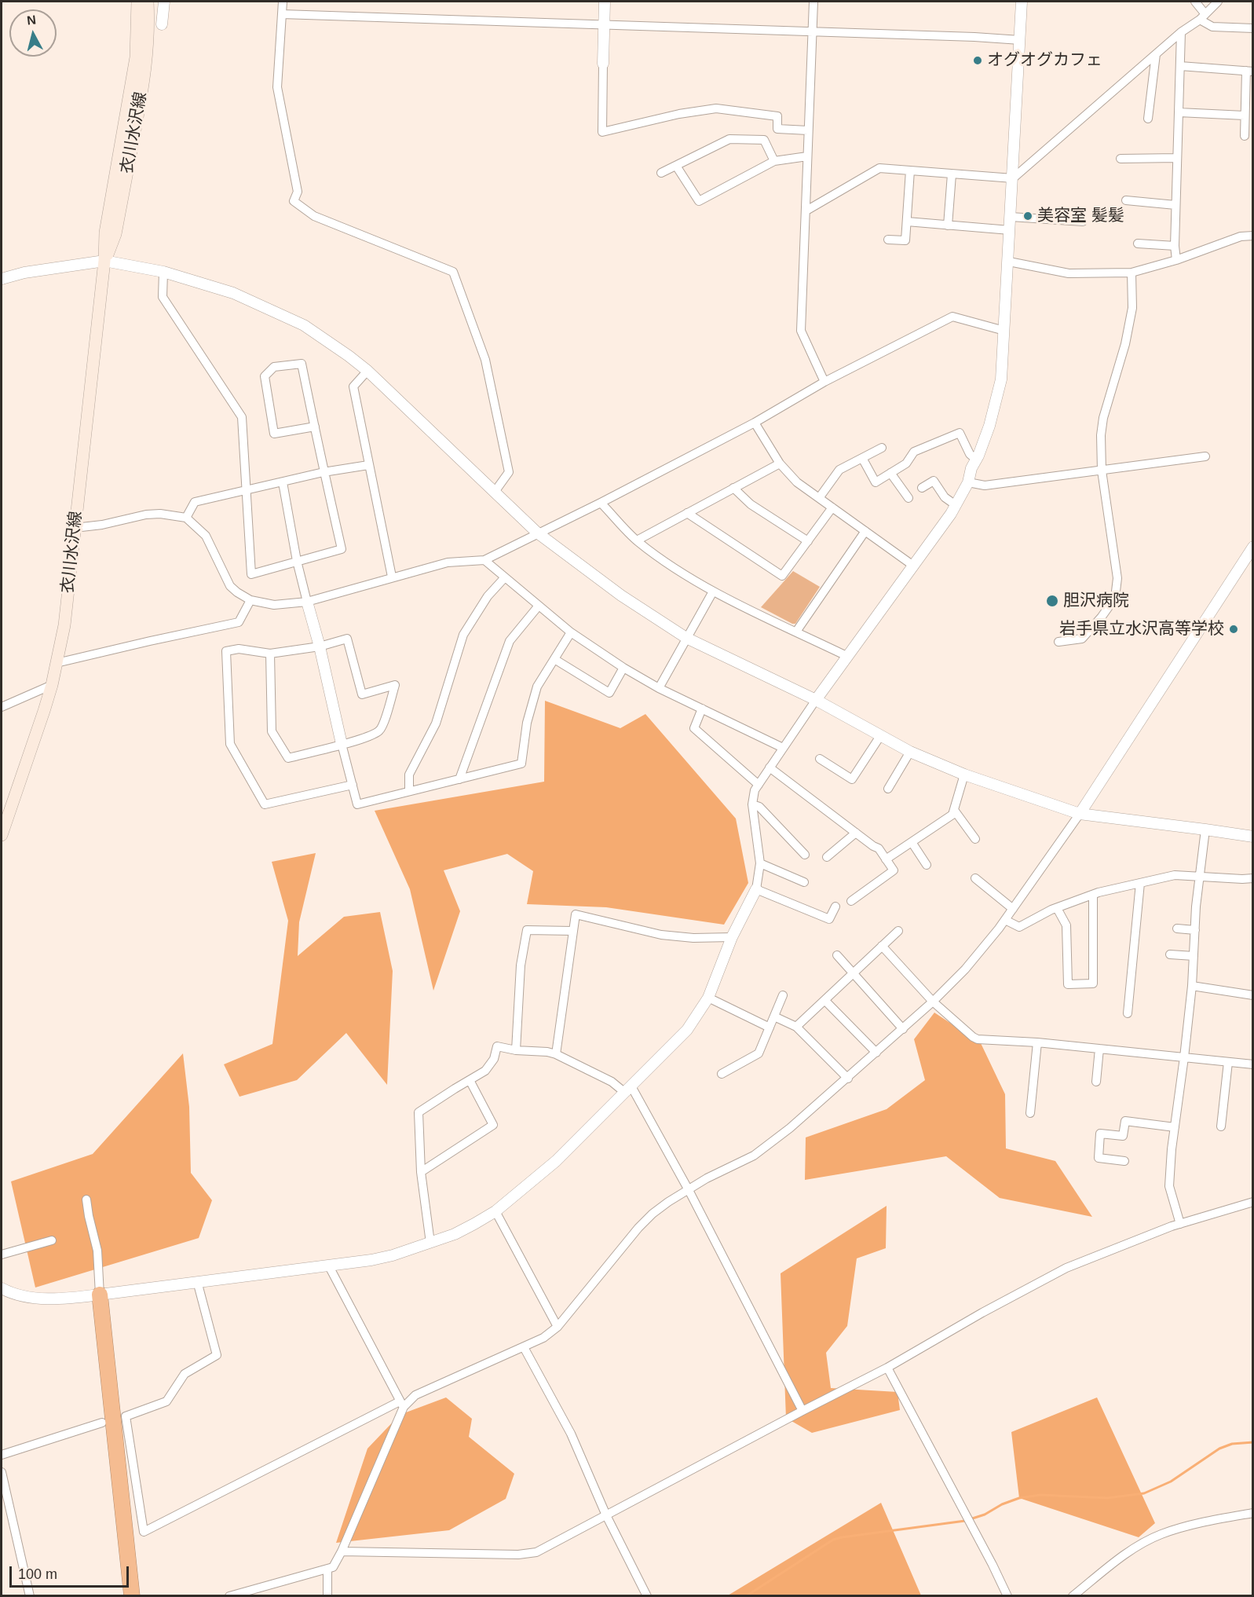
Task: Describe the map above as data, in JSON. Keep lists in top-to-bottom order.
{
  "streets": {
    "main road": ["衣川水沢線"]
  },
  "places": [
    "オグオグカフェ",
    "美容室 髪髪",
    "胆沢病院",
    "岩手県立水沢高等学校"
  ],
  "scale_bar": "100 m",
  "north": "top"
}
